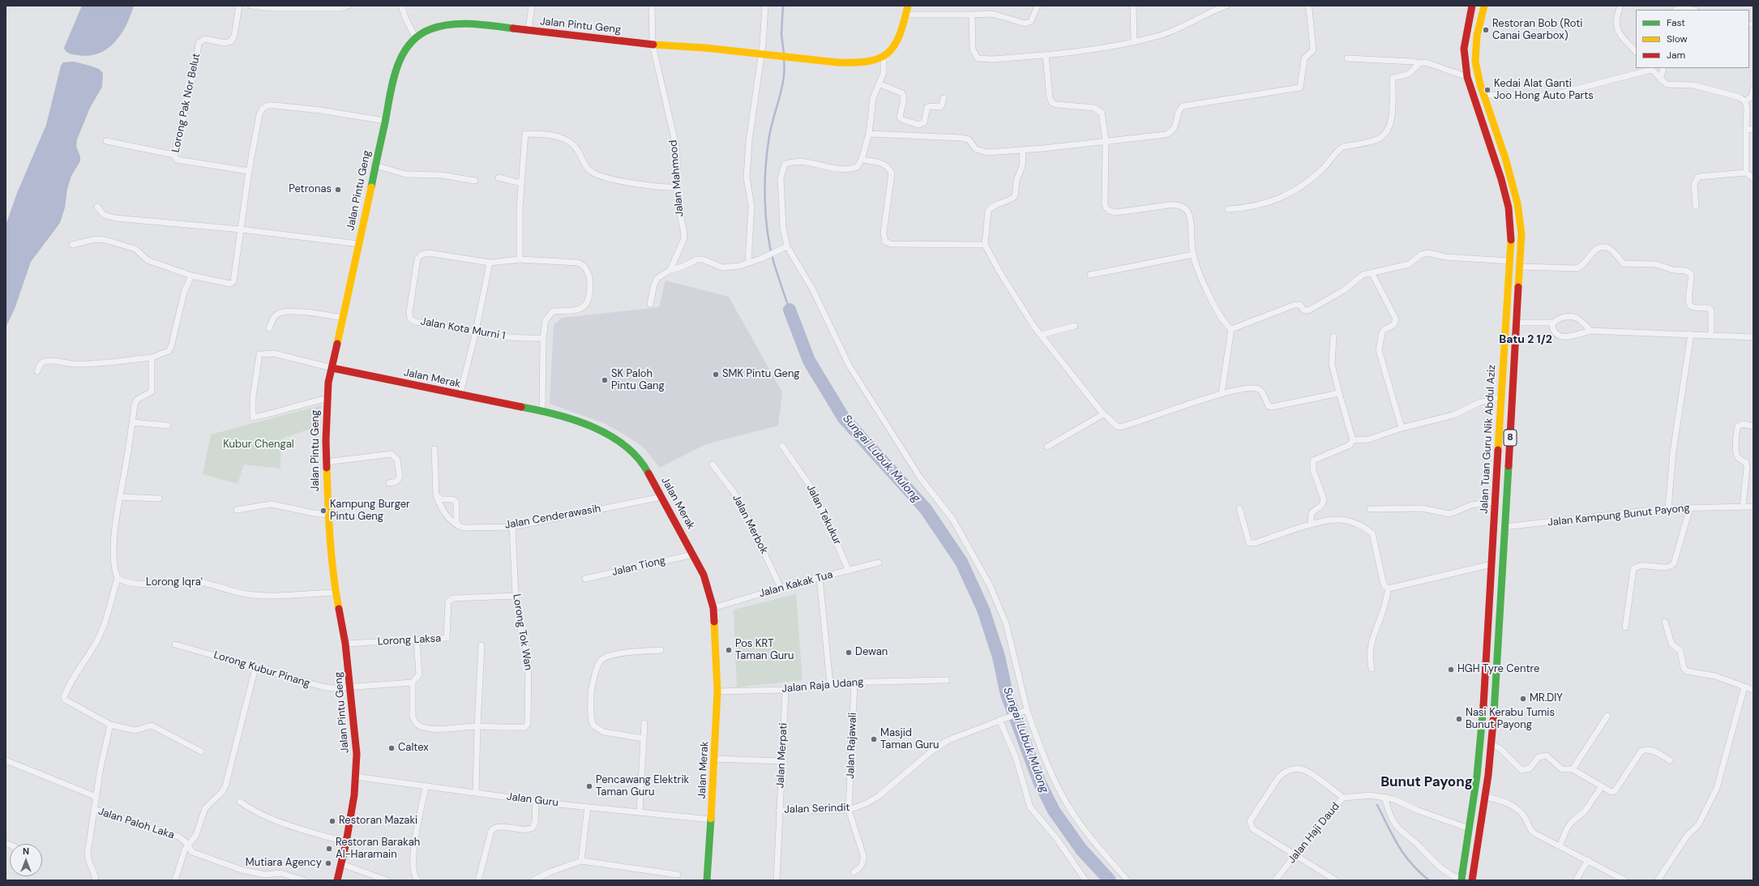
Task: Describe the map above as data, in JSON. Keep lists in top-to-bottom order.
{
  "streets": {
    "main road": [
      "Jalan Pintu Geng",
      "Jalan Merak",
      "8",
      "Jalan Tuan Guru Nik Abdul Aziz"
    ],
    "street": [
      "Lorong Pak Nor Belut",
      "Jalan Mahmood",
      "Jalan Kota Murni 1",
      "Jalan Tekukur",
      "Jalan Kampung Bunut Payong",
      "Jalan Cenderawasih",
      "Jalan Merbok",
      "Jalan Tiong",
      "Lorong Iqra'",
      "Jalan Kakak Tua",
      "Lorong Tok Wan",
      "Lorong Laksa",
      "Lorong Kubur Pinang",
      "Jalan Raja Udang",
      "Jalan Rajawali",
      "Jalan Merpati",
      "Jalan Guru",
      "Jalan Serindit",
      "Jalan Paloh Laka",
      "Jalan Haji Daud"
    ]
  },
  "crossings": [
    ["Jalan Pintu Geng", "Jalan Mahmood"],
    ["Jalan Pintu Geng", "Jalan Merak"],
    ["Jalan Pintu Geng", "Lorong Iqra'"],
    ["Jalan Pintu Geng", "Lorong Laksa"],
    ["Jalan Pintu Geng", "Lorong Kubur Pinang"],
    ["Jalan Pintu Geng", "Jalan Guru"],
    ["Jalan Merak", "Jalan Cenderawasih"],
    ["Jalan Merak", "Jalan Tiong"],
    ["Jalan Merak", "Jalan Kakak Tua"],
    ["Jalan Merak", "Jalan Raja Udang"],
    ["Jalan Merak", "Jalan Guru"],
    ["Jalan Tuan Guru Nik Abdul Aziz", "Jalan Kampung Bunut Payong"],
    ["Jalan Tuan Guru Nik Abdul Aziz", "Jalan Haji Daud"],
    ["Jalan Tekukur", "Jalan Kakak Tua"],
    ["Jalan Cenderawasih", "Lorong Tok Wan"],
    ["Jalan Merbok", "Jalan Kakak Tua"],
    ["Lorong Tok Wan", "Lorong Laksa"],
    ["Jalan Raja Udang", "Jalan Rajawali"],
    ["Jalan Raja Udang", "Jalan Merpati"],
    ["Jalan Rajawali", "Jalan Serindit"],
    ["Jalan Merpati", "Jalan Serindit"]
  ],
  "districts": ["Batu 2 1/2", "Bunut Payong"],
  "water": ["Sungai Lubuk Mulong"],
  "parks": ["Kubur Chengal"],
  "places": [
    "Restoran Bob (Roti Canai Gearbox)",
    "Kedai Alat Ganti Joo Hong Auto Parts",
    "Petronas",
    "SMK Pintu Geng",
    "SK Paloh Pintu Gang",
    "Kampung Burger Pintu Geng",
    "Pos KRT Taman Guru",
    "Dewan",
    "HGH Tyre Centre",
    "MR.DIY",
    "Nasi Kerabu Tumis Bunut Payong",
    "Masjid Taman Guru",
    "Caltex",
    "Pencawang Elektrik Taman Guru",
    "Restoran Mazaki",
    "Restoran Barakah Al-Haramain",
    "Mutiara Agency"
  ],
  "legend": ["Fast", "Slow", "Jam"],
  "north": "top"
}
